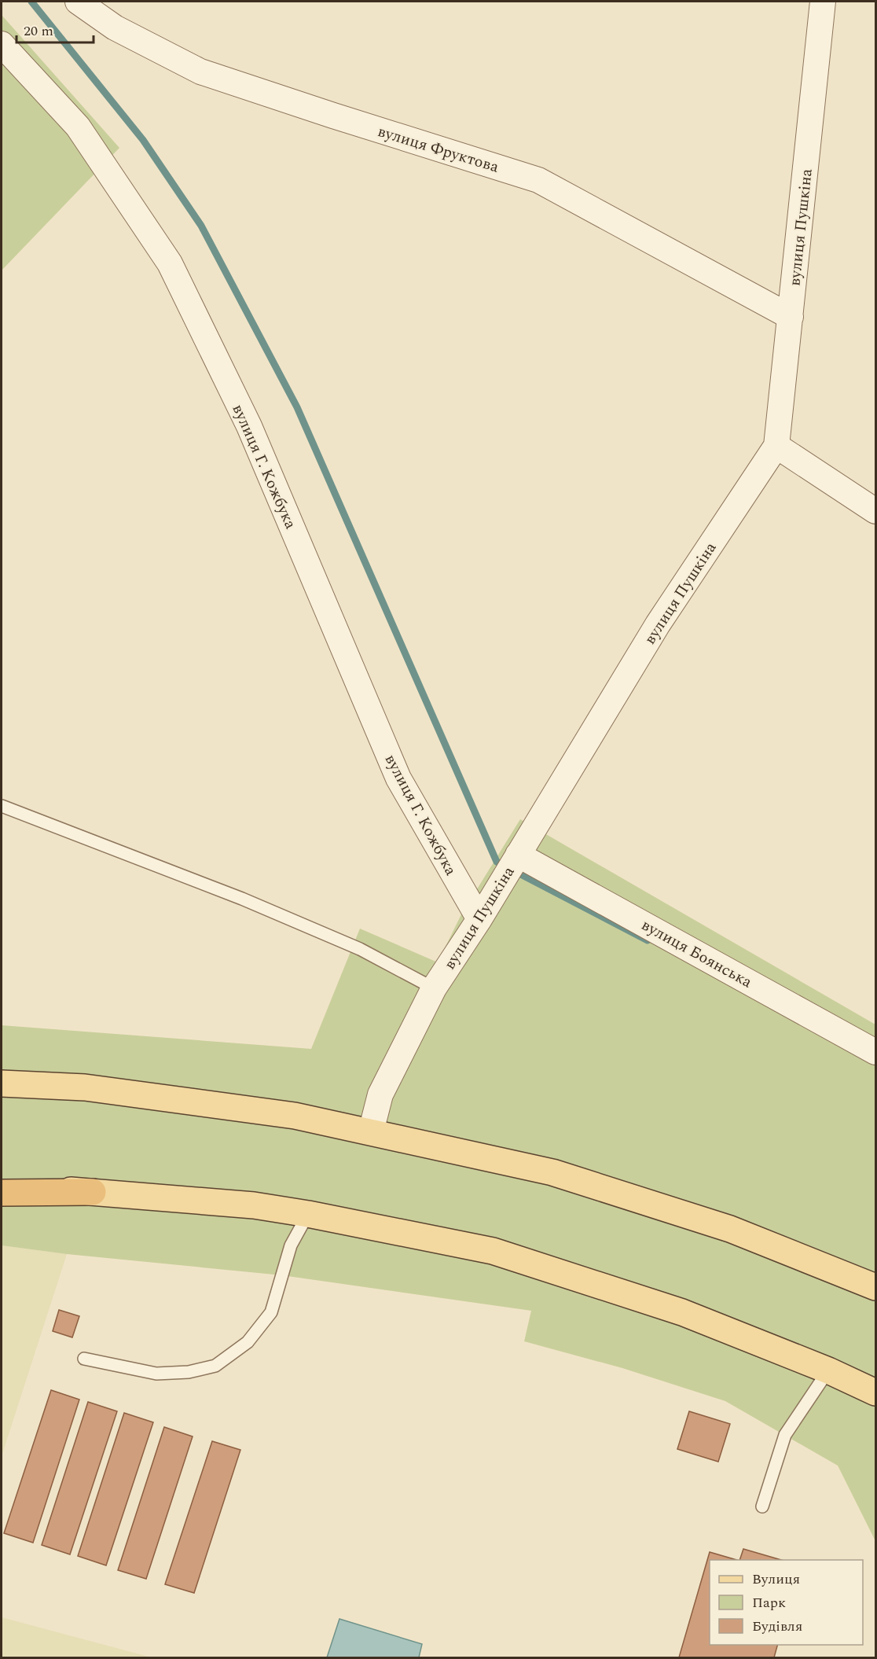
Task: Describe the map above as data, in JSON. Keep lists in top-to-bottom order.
{
  "streets": {
    "street": [
      "вулиця Фруктова",
      "вулиця Пушкіна",
      "вулиця Г. Кожбука",
      "вулиця Боянська"
    ]
  },
  "crossings": [
    ["вулиця Фруктова", "вулиця Пушкіна"],
    ["вулиця Пушкіна", "вулиця Г. Кожбука"],
    ["вулиця Пушкіна", "вулиця Боянська"]
  ],
  "legend": ["Вулиця", "Парк", "Будівля"],
  "scale_bar": "20 m"
}
